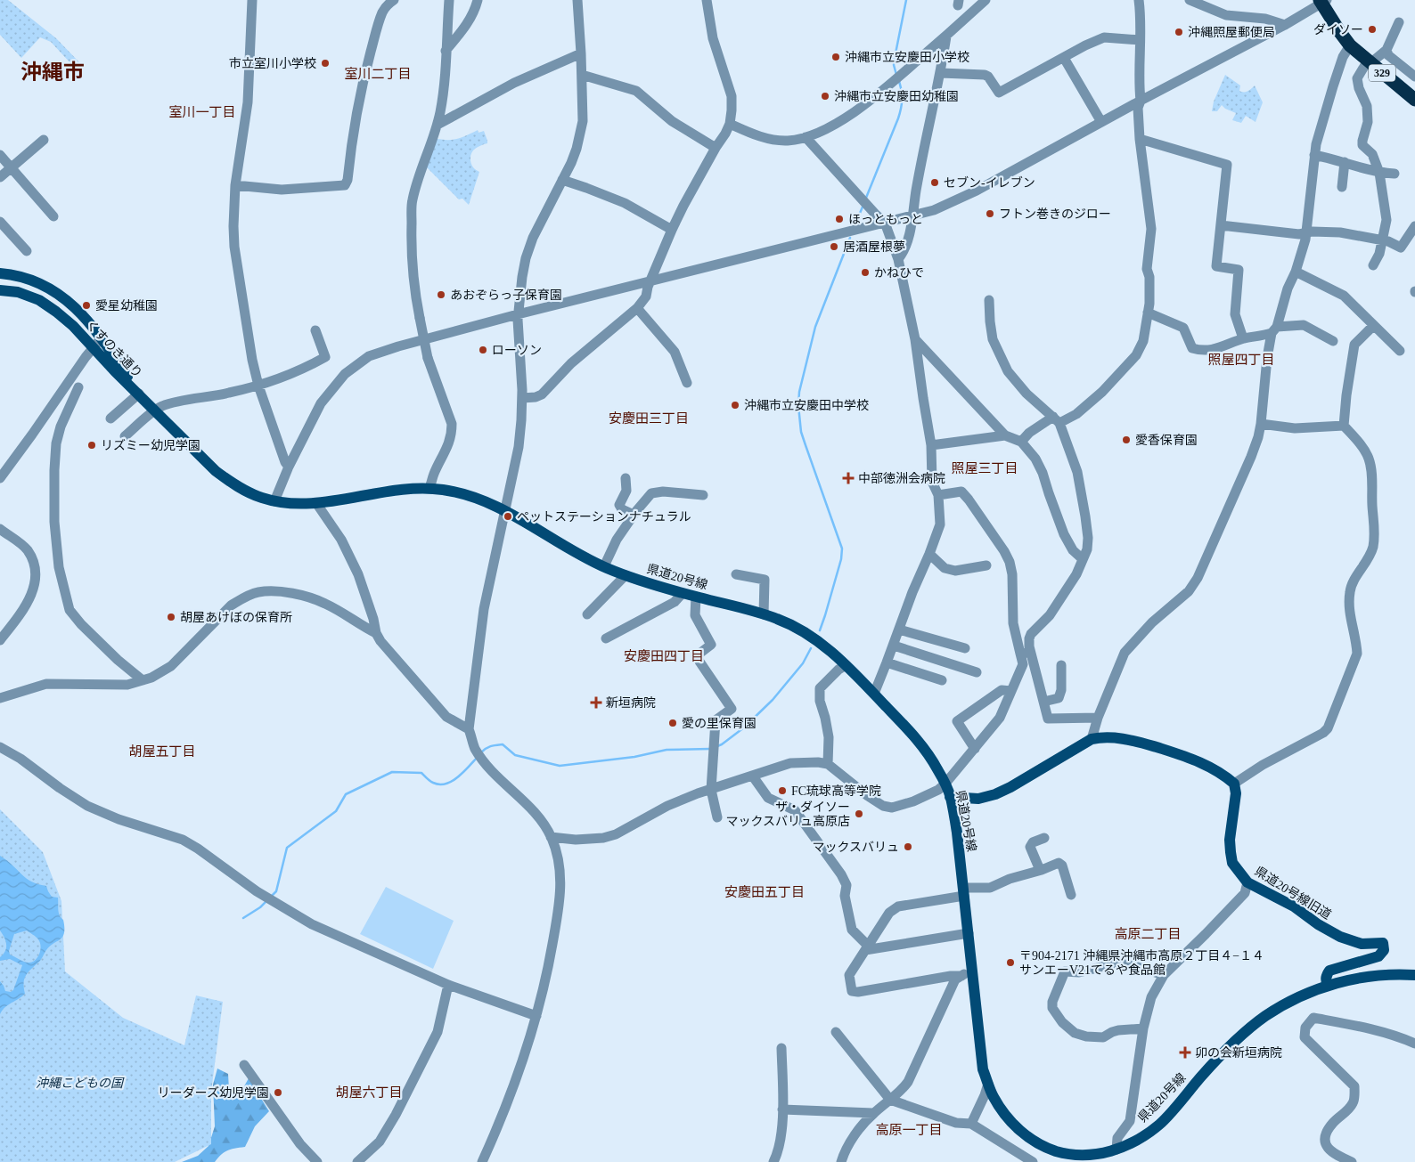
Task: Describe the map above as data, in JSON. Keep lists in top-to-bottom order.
{
  "streets": {
    "highway": ["329"],
    "main road": ["くすのき通り", "県道20号線", "県道20号線旧道"]
  },
  "crossings": [
    ["くすのき通り", "県道20号線"],
    ["県道20号線", "県道20号線旧道"]
  ],
  "districts": [
    "沖縄市",
    "室川二丁目",
    "室川一丁目",
    "照屋四丁目",
    "安慶田三丁目",
    "照屋三丁目",
    "安慶田四丁目",
    "胡屋五丁目",
    "安慶田五丁目",
    "高原二丁目",
    "胡屋六丁目",
    "高原一丁目"
  ],
  "parks": ["沖縄こどもの国"],
  "places": {
    "other": [
      "ダイソー",
      "沖縄照屋郵便局",
      "沖縄市立安慶田小学校",
      "市立室川小学校",
      "沖縄市立安慶田幼稚園",
      "セブン-イレブン",
      "フトン巻きのジロー",
      "ほっともっと",
      "居酒屋根夢",
      "かねひで",
      "あおぞらっ子保育園",
      "愛星幼稚園",
      "ローソン",
      "沖縄市立安慶田中学校",
      "愛香保育園",
      "リズミー幼児学園",
      "ペットステーションナチュラル",
      "胡屋あけぼの保育所",
      "愛の里保育園",
      "FC琉球高等学院",
      "ザ・ダイソー マックスバリュ高原店",
      "マックスバリュ",
      "〒904-2171 沖縄県沖縄市高原２丁目４−１４ サンエーV21てるや食品館",
      "リーダーズ幼児学園"
    ],
    "health": ["中部徳洲会病院", "新垣病院", "卯の会新垣病院"]
  }
}
